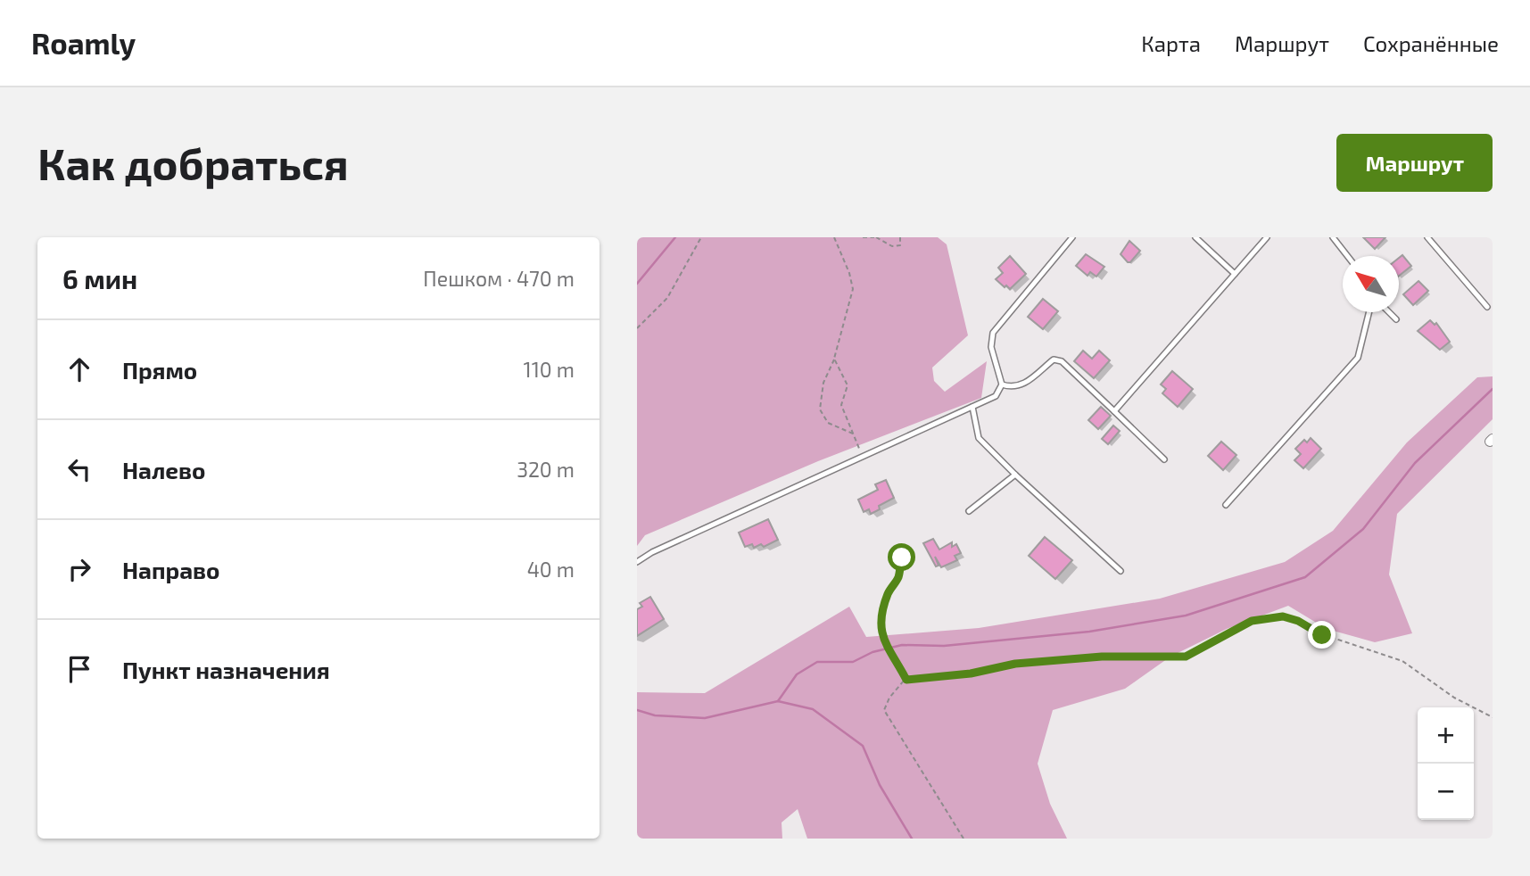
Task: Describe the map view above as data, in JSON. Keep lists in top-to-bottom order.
{
  "north": "top left",
  "page": {
    "header": "Roamly",
    "nav": ["Карта", "Маршрут", "Сохранённые"],
    "buttons": "Маршрут",
    "title": "Как добраться",
    "heading": ["6 мин", "Пешком · 470 m"],
    "list": [
      ["Прямо", "110 m"],
      ["Налево", "320 m"],
      ["Направо", "40 m"],
      "Пункт назначения"
    ],
    "map_buttons": ["+", "−"]
  }
}
